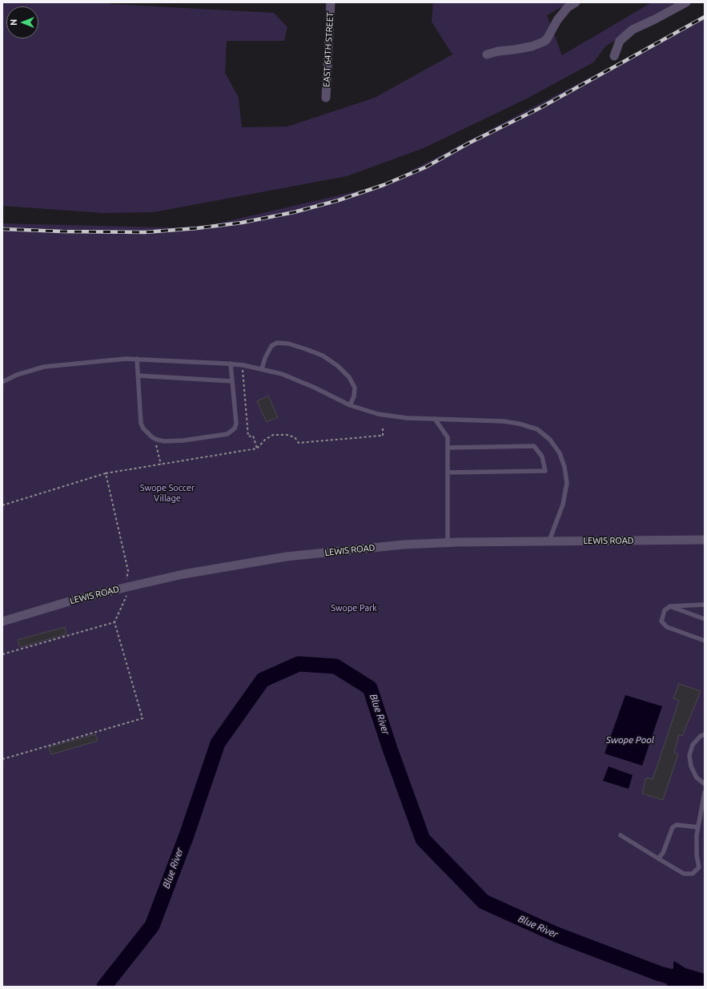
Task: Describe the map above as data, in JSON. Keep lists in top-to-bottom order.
{
  "streets": {
    "street": ["EAST 64TH STREET", "LEWIS ROAD"]
  },
  "water": ["Blue River", "Swope Pool"],
  "parks": ["Swope Soccer Village", "Swope Park"],
  "north": "left"
}
